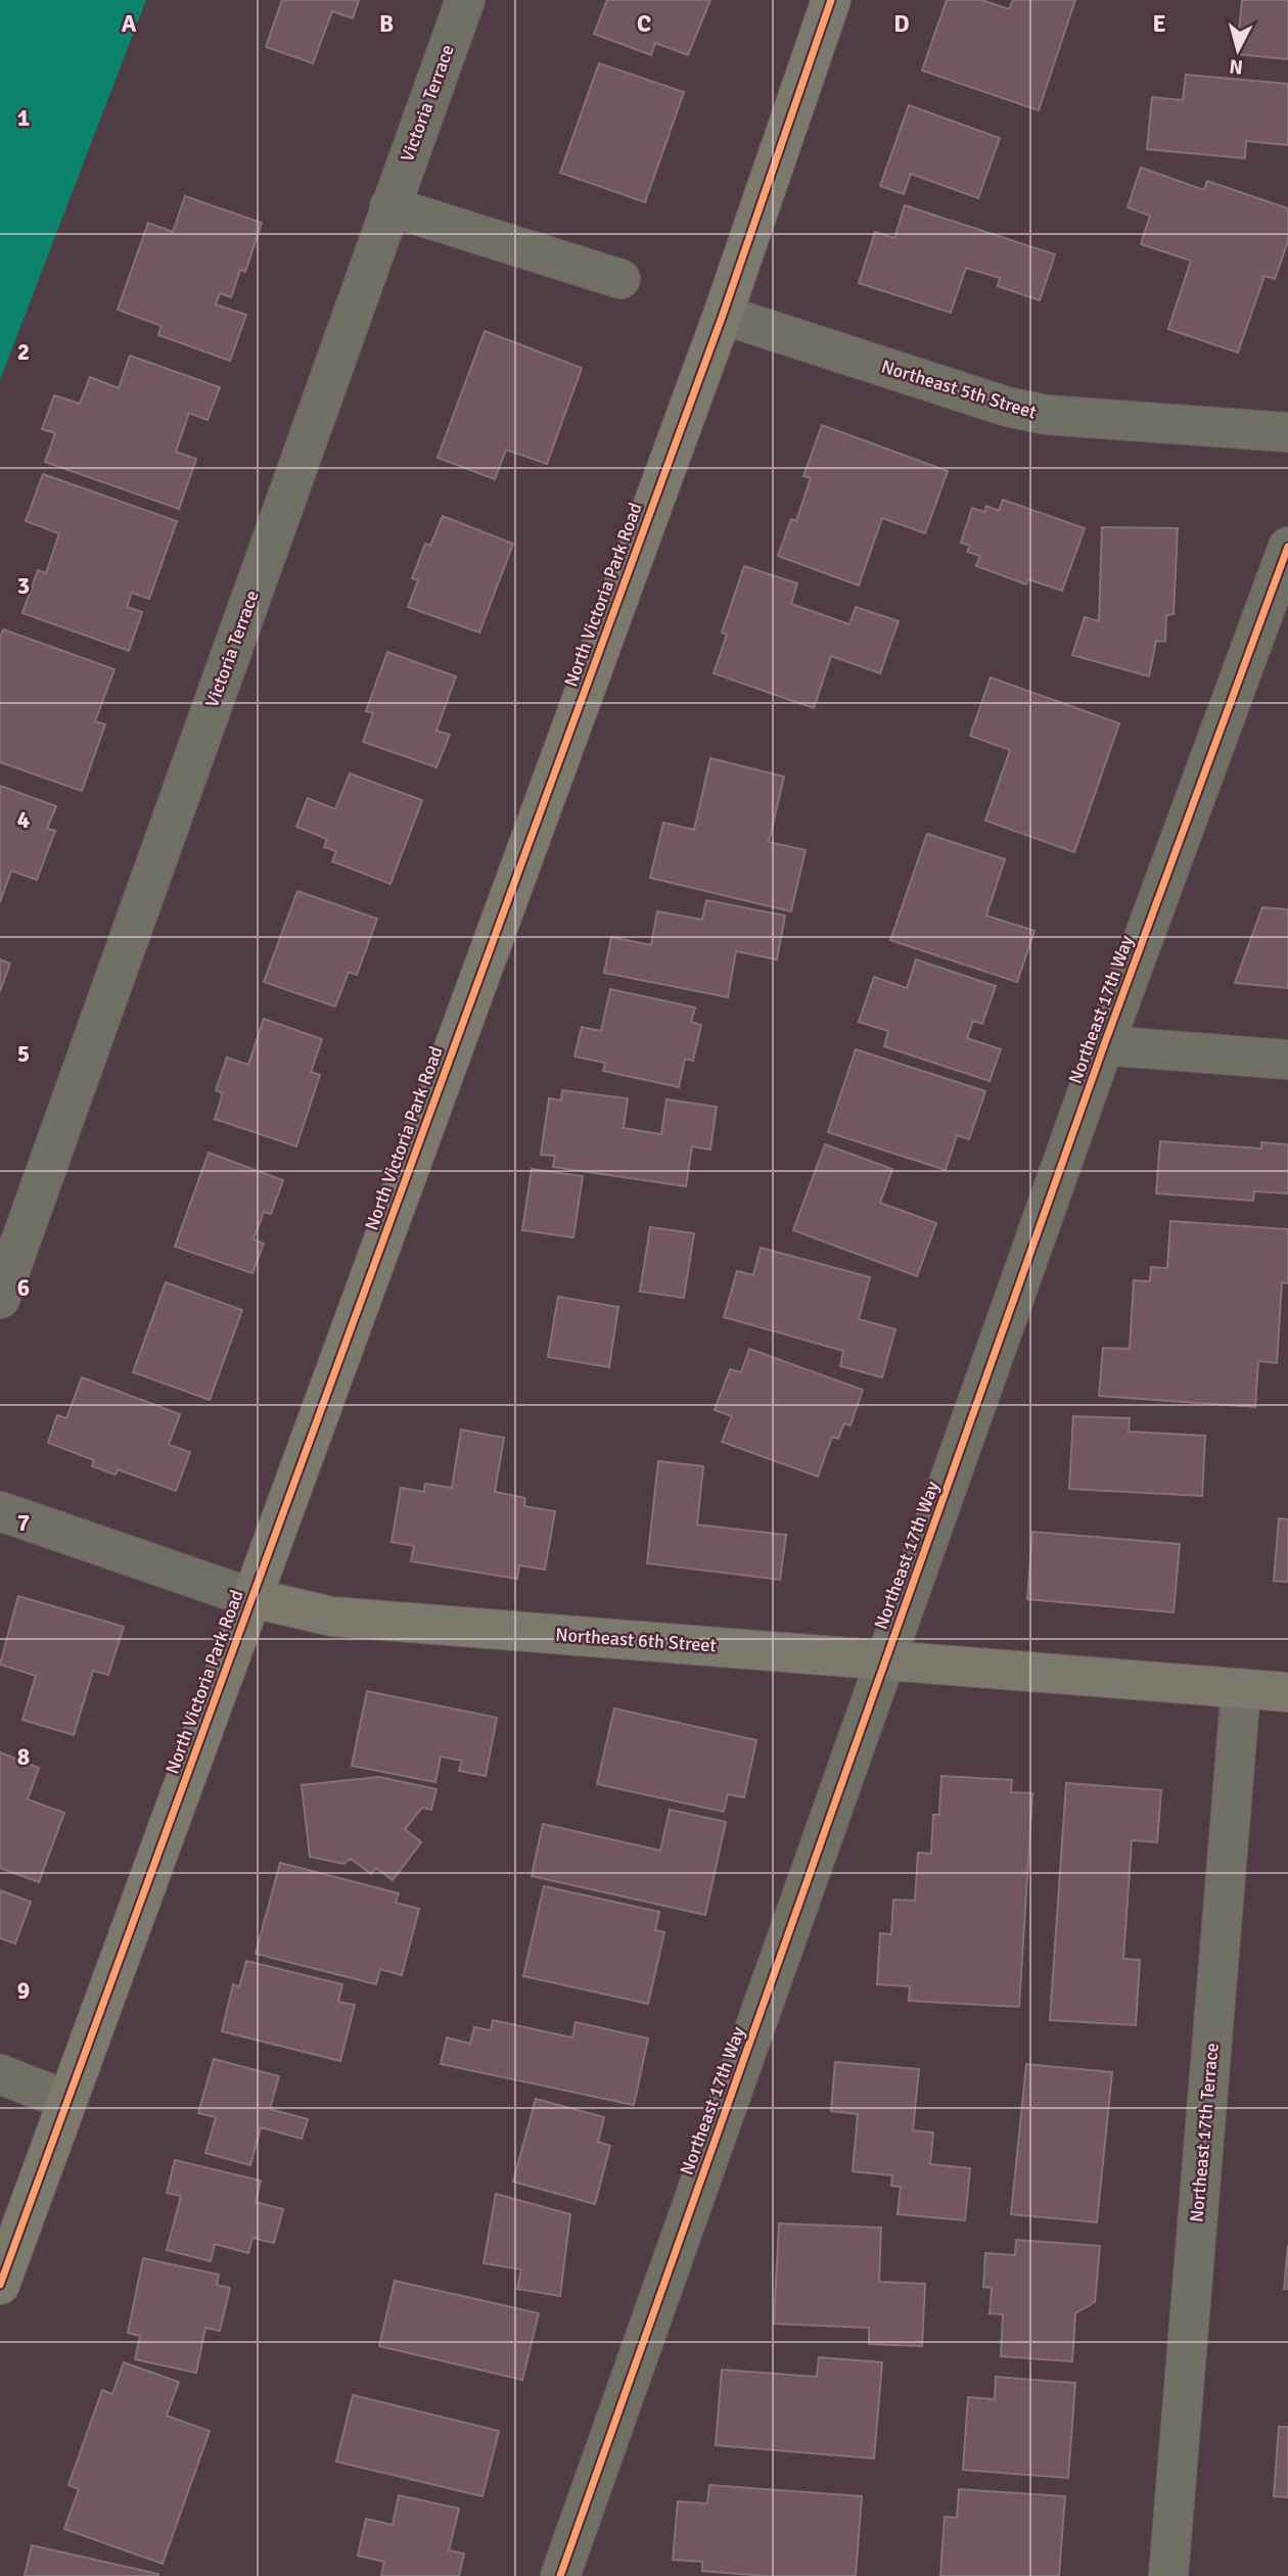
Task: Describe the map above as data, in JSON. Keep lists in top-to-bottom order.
{
  "streets": {
    "street": [
      "Victoria Terrace",
      "Northeast 5th Street",
      "North Victoria Park Road",
      "Northeast 17th Way",
      "Northeast 6th Street",
      "Northeast 17th Terrace"
    ]
  },
  "crossings": [
    ["Northeast 5th Street", "North Victoria Park Road"],
    ["North Victoria Park Road", "Northeast 6th Street"],
    ["Northeast 17th Way", "Northeast 6th Street"],
    ["Northeast 6th Street", "Northeast 17th Terrace"]
  ],
  "north": "bottom",
  "grid": {
    "columns": [
      "A",
      "B",
      "C",
      "D",
      "E"
    ],
    "rows": [
      "1",
      "2",
      "3",
      "4",
      "5",
      "6",
      "7",
      "8",
      "9"
    ]
  }
}
